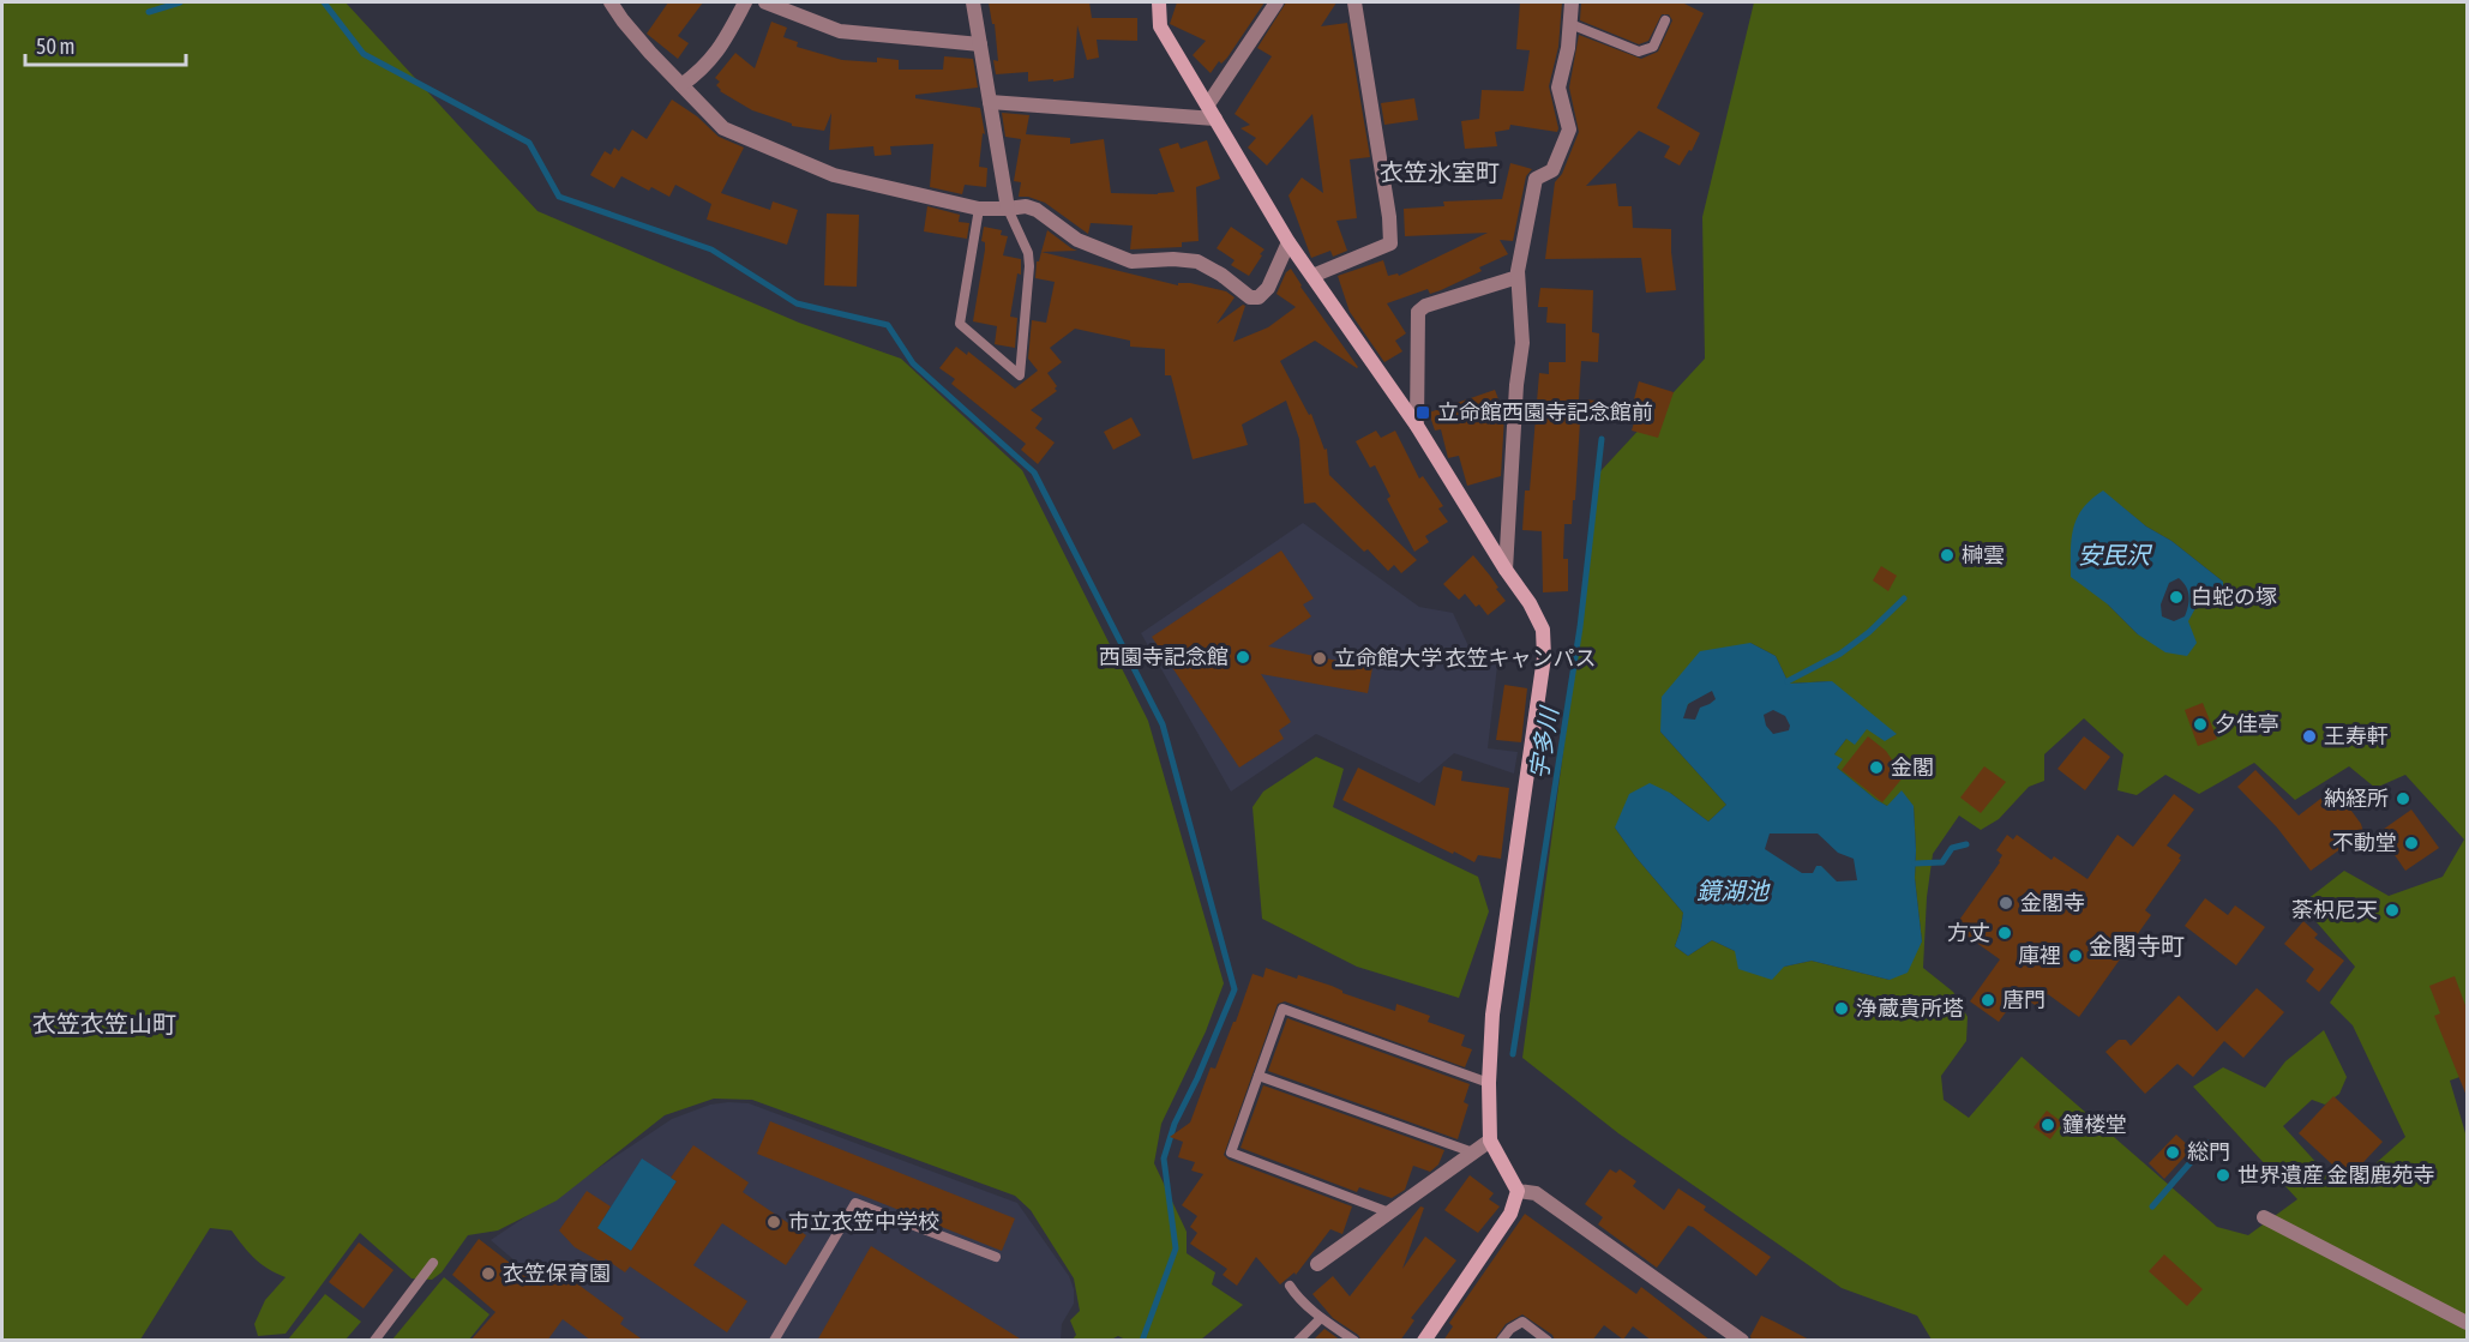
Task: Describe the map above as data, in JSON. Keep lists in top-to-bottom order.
{
  "districts": ["衣笠氷室町", "金閣寺町", "衣笠衣笠山町"],
  "water": ["安民沢", "宇多川", "鏡湖池"],
  "places": {
    "transit": ["立命館西園寺記念館前"],
    "other": [
      "榊雲",
      "白蛇の塚",
      "西園寺記念館",
      "立命館大学 衣笠キャンパス",
      "夕佳亭",
      "王寿軒",
      "金閣",
      "納経所",
      "不動堂",
      "金閣寺",
      "荼枳尼天",
      "方丈",
      "庫裡",
      "唐門",
      "浄蔵貴所塔",
      "鐘楼堂",
      "総門",
      "世界遺産 金閣鹿苑寺",
      "市立衣笠中学校",
      "衣笠保育園"
    ]
  },
  "scale_bar": "50 m"
}
